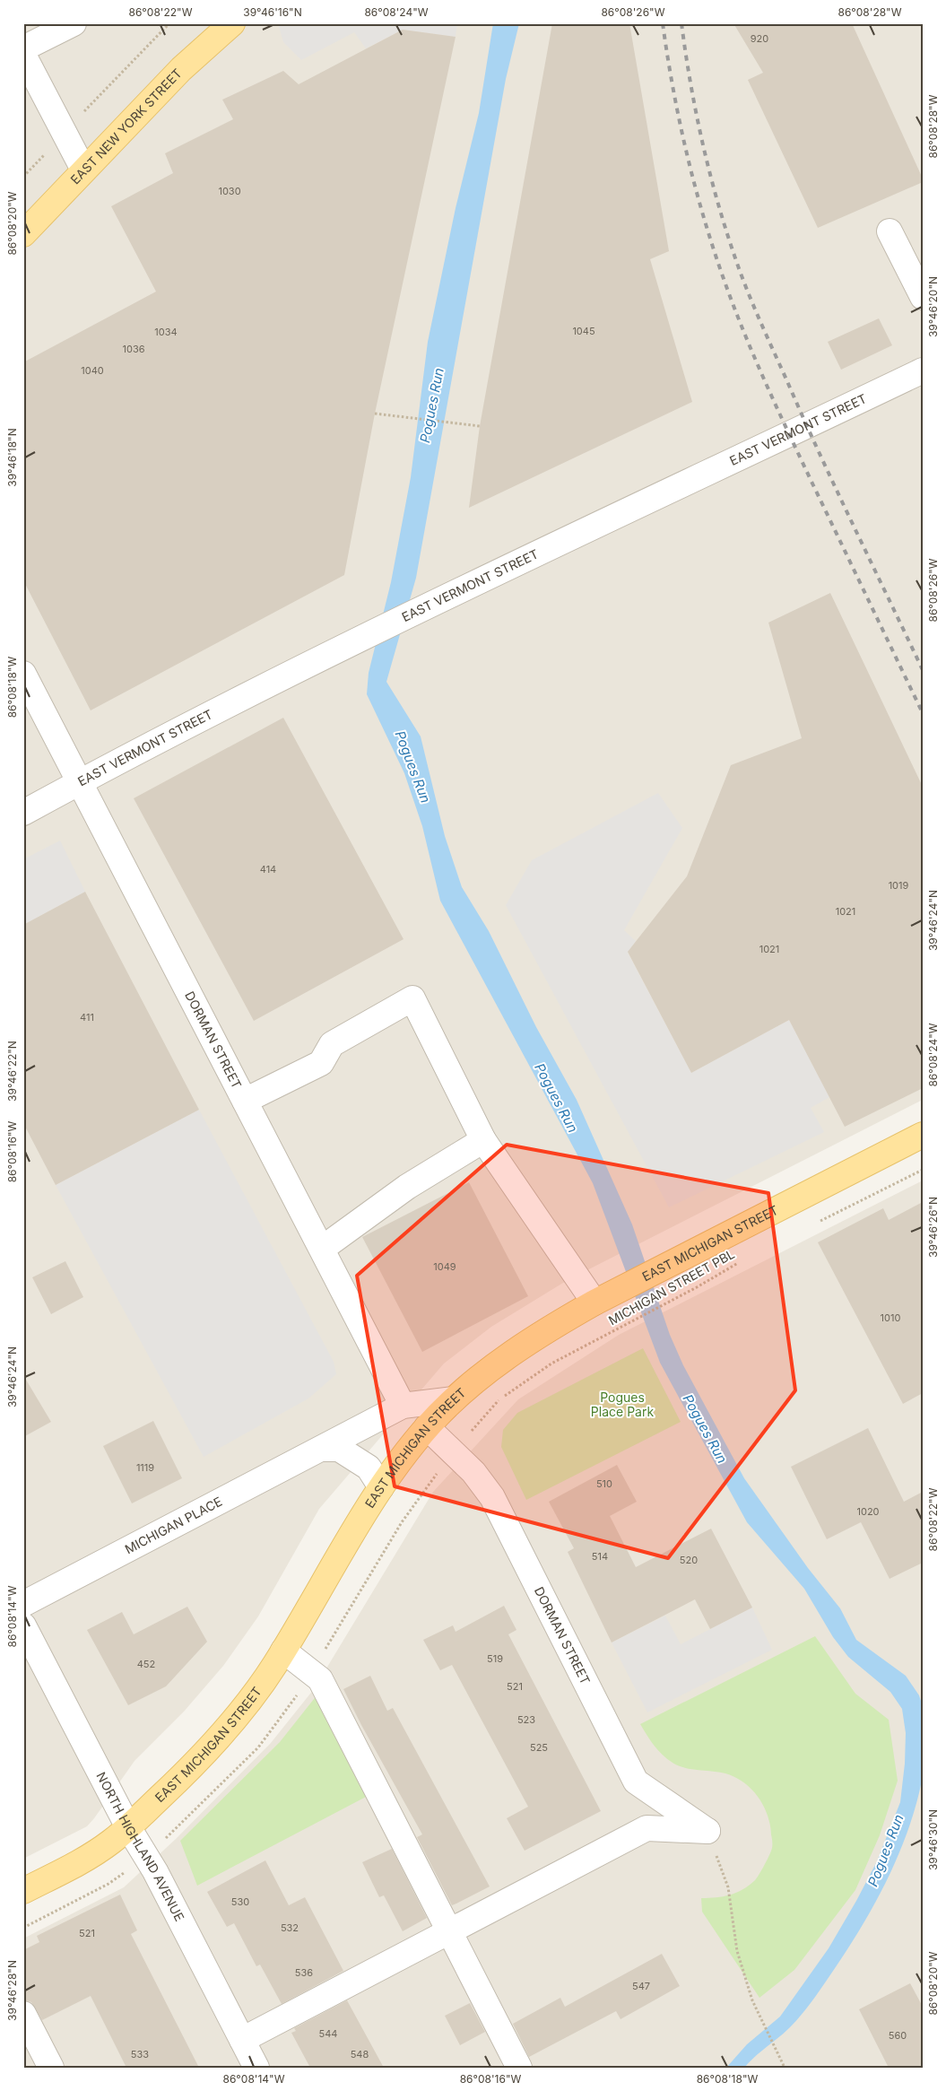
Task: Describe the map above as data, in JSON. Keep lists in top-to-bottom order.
{
  "streets": {
    "main road": ["EAST NEW YORK STREET", "EAST MICHIGAN STREET"],
    "street": [
      "EAST VERMONT STREET",
      "DORMAN STREET",
      "MICHIGAN PLACE",
      "NORTH HIGHLAND AVENUE"
    ],
    "path": ["MICHIGAN STREET PBL"]
  },
  "crossings": [
    ["EAST VERMONT STREET", "DORMAN STREET"],
    ["DORMAN STREET", "EAST MICHIGAN STREET"],
    ["DORMAN STREET", "MICHIGAN STREET PBL"],
    ["DORMAN STREET", "MICHIGAN PLACE"],
    ["EAST MICHIGAN STREET", "MICHIGAN PLACE"],
    ["EAST MICHIGAN STREET", "NORTH HIGHLAND AVENUE"]
  ],
  "water": ["Pogues Run"],
  "parks": ["Pogues Place Park"],
  "house_numbers": [
    "920",
    "1030",
    "1045",
    "1034",
    "1036",
    "1040",
    "414",
    "1019",
    "1021",
    "1021",
    "411",
    "1049",
    "1010",
    "1119",
    "510",
    "1020",
    "514",
    "520",
    "519",
    "452",
    "521",
    "523",
    "525",
    "530",
    "532",
    "521",
    "536",
    "547",
    "544",
    "560",
    "533",
    "548"
  ],
  "coordinates": [
    "86°08'22\"W",
    "39°46'16\"N",
    "86°08'24\"W",
    "86°08'26\"W",
    "86°08'28\"W",
    "86°08'20\"W",
    "39°46'20\"N",
    "39°46'18\"N",
    "86°08'18\"W",
    "39°46'24\"N",
    "39°46'22\"N",
    "86°08'16\"W",
    "39°46'26\"N",
    "86°08'14\"W",
    "39°46'30\"N",
    "39°46'28\"N"
  ]
}
